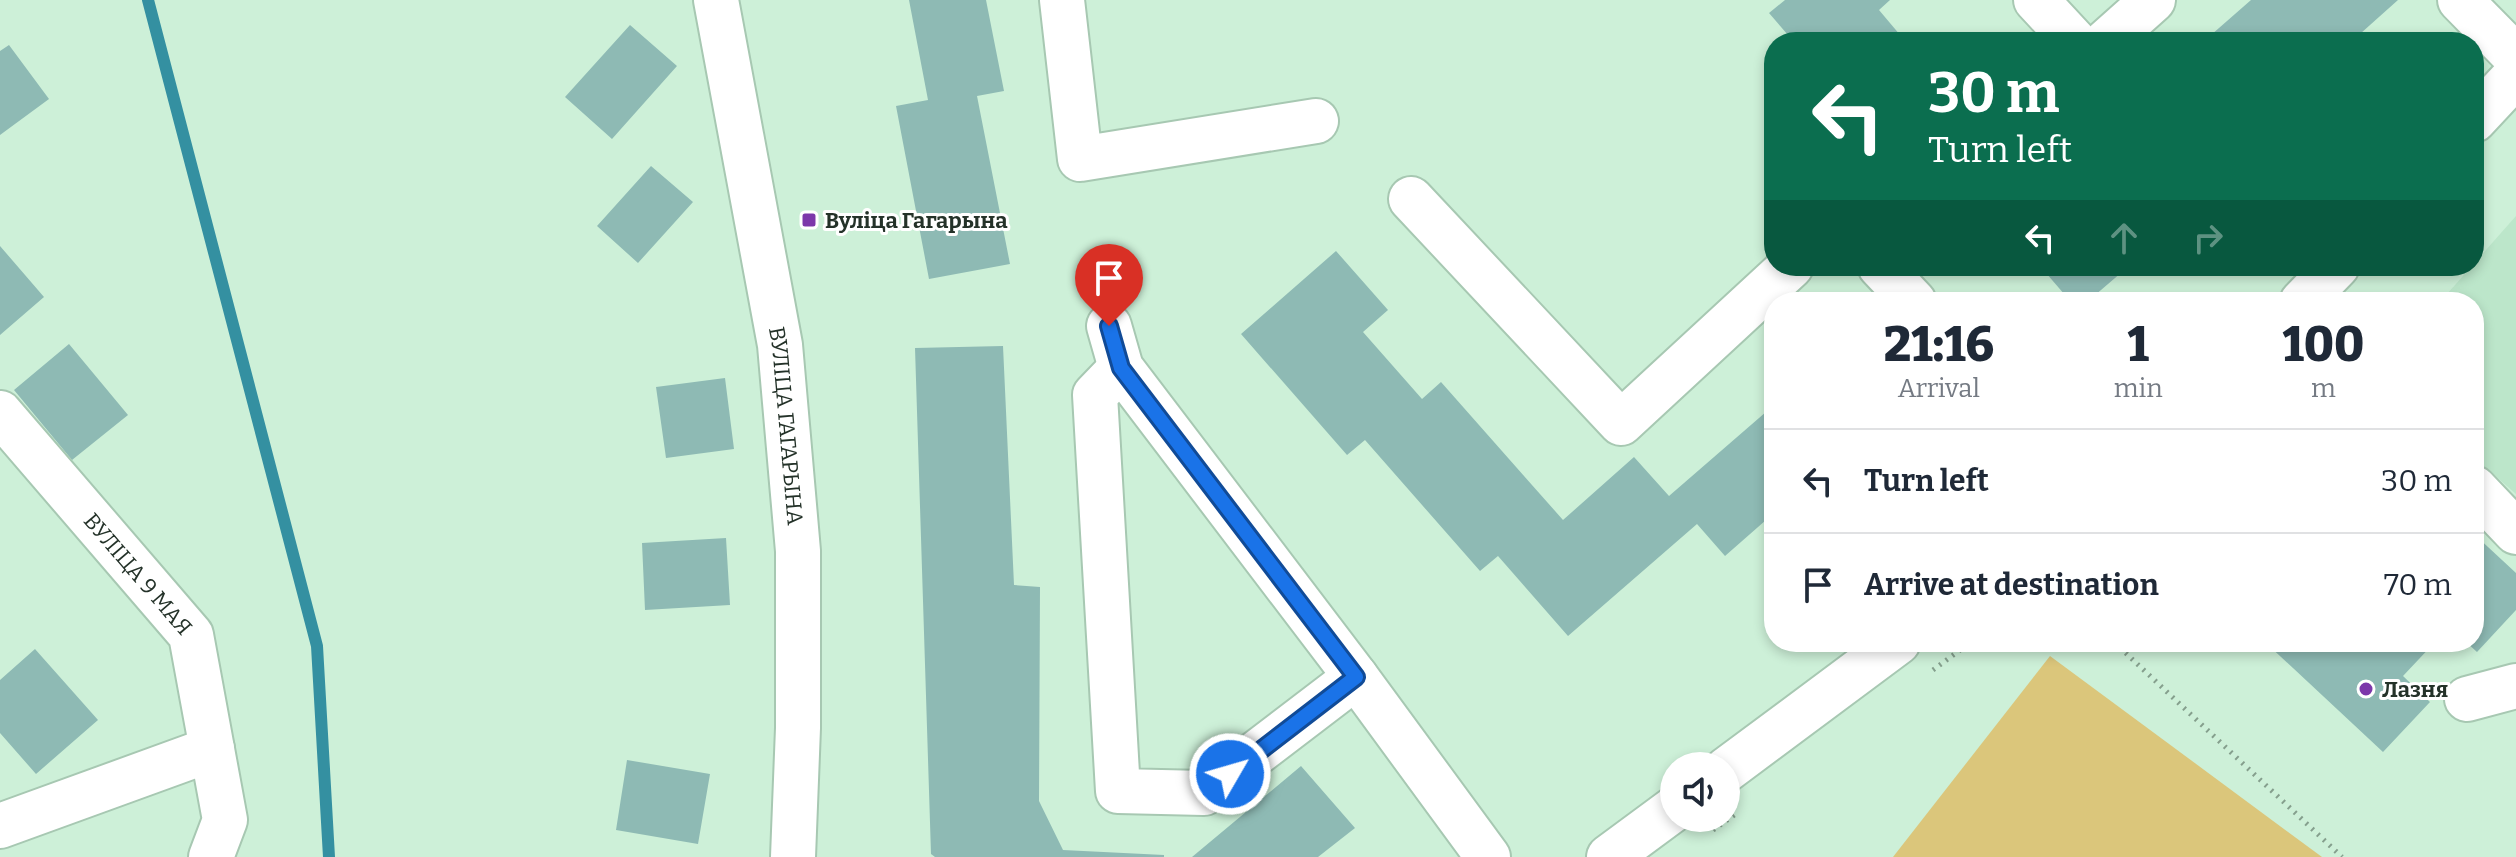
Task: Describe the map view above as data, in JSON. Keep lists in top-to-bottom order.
{
  "streets": {
    "street": ["ВУЛІЦА ГАГАРЫНА", "ВУЛІЦА 9 МАЯ"]
  },
  "places": {
    "transit": ["Вуліца Гагарына"],
    "other": ["Лазня"]
  },
  "page": {
    "turn": ["30 m", "Turn left"],
    "eta": [
      "21:16",
      "Arrival",
      "1",
      "min",
      "100",
      "m"
    ],
    "list": [
      {
        "name": "Turn left",
        "value": "30 m"
      },
      {
        "name": "Arrive at destination",
        "value": "70 m"
      }
    ]
  }
}
